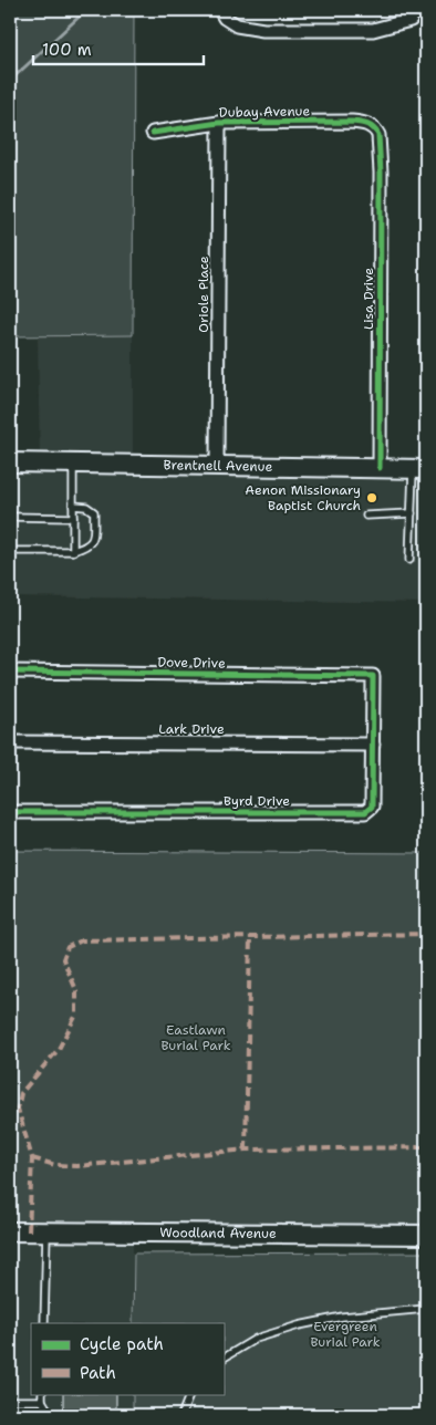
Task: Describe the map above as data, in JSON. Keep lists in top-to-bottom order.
{
  "streets": {
    "street": [
      "Dubay Avenue",
      "Oriole Place",
      "Lisa Drive",
      "Brentnell Avenue",
      "Dove Drive",
      "Lark Drive",
      "Byrd Drive",
      "Woodland Avenue"
    ]
  },
  "crossings": [
    ["Dubay Avenue", "Oriole Place"],
    ["Dubay Avenue", "Lisa Drive"],
    ["Oriole Place", "Brentnell Avenue"],
    ["Lisa Drive", "Brentnell Avenue"],
    ["Dove Drive", "Byrd Drive"],
    ["Lark Drive", "Byrd Drive"]
  ],
  "parks": ["Eastlawn Burial Park", "Evergreen Burial Park"],
  "places": ["Aenon Missionary Baptist Church"],
  "legend": ["Cycle path", "Path"],
  "scale_bar": "100 m"
}
